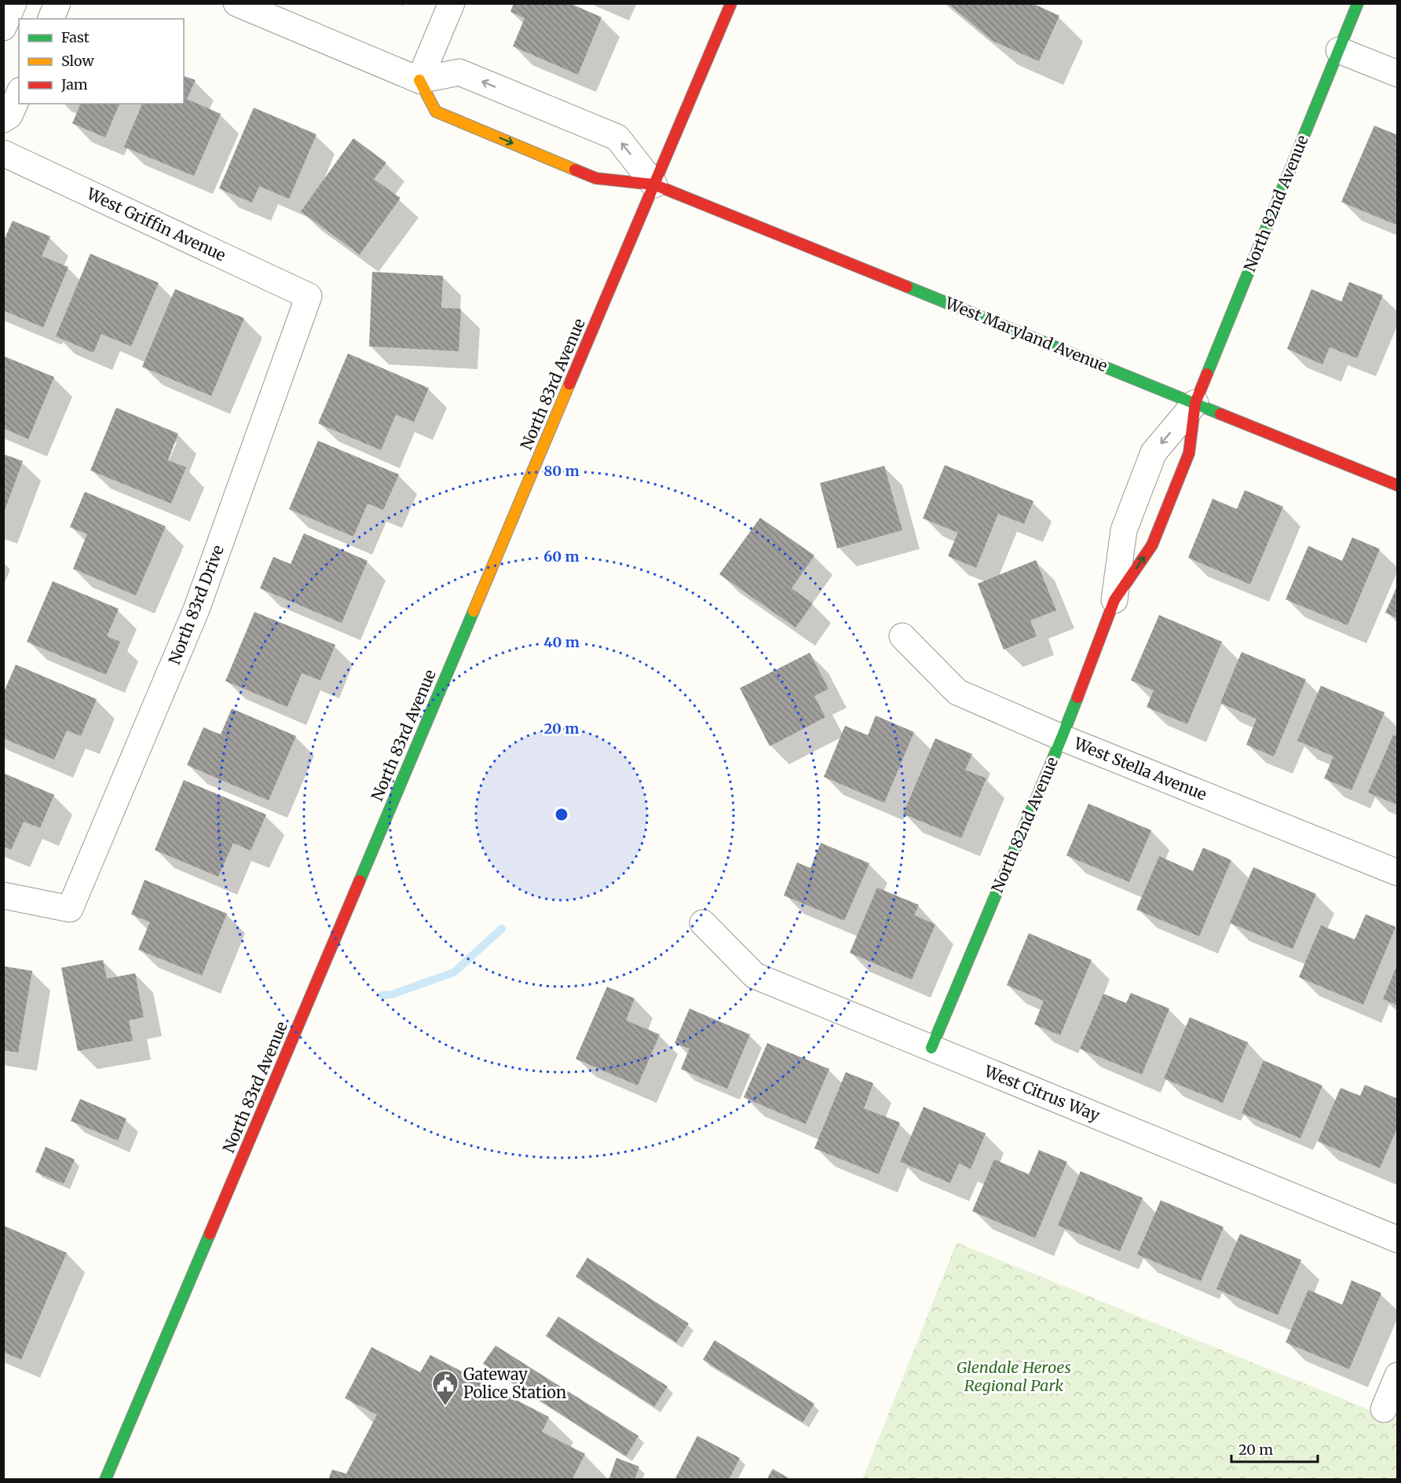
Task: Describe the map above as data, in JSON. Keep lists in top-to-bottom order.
{
  "streets": {
    "street": [
      "North 82nd Avenue",
      "West Griffin Avenue",
      "West Maryland Avenue",
      "North 83rd Avenue",
      "North 83rd Drive",
      "West Stella Avenue",
      "West Citrus Way"
    ]
  },
  "crossings": [
    ["North 82nd Avenue", "West Maryland Avenue"],
    ["North 82nd Avenue", "West Stella Avenue"],
    ["North 82nd Avenue", "West Citrus Way"],
    ["West Griffin Avenue", "North 83rd Drive"],
    ["West Maryland Avenue", "North 83rd Avenue"]
  ],
  "parks": ["Glendale Heroes Regional Park"],
  "places": {
    "public building": ["Gateway Police Station"]
  },
  "legend": ["Fast", "Slow", "Jam"],
  "scale_bar": "20 m",
  "rings": [
    "80 m",
    "60 m",
    "40 m",
    "20 m"
  ]
}
